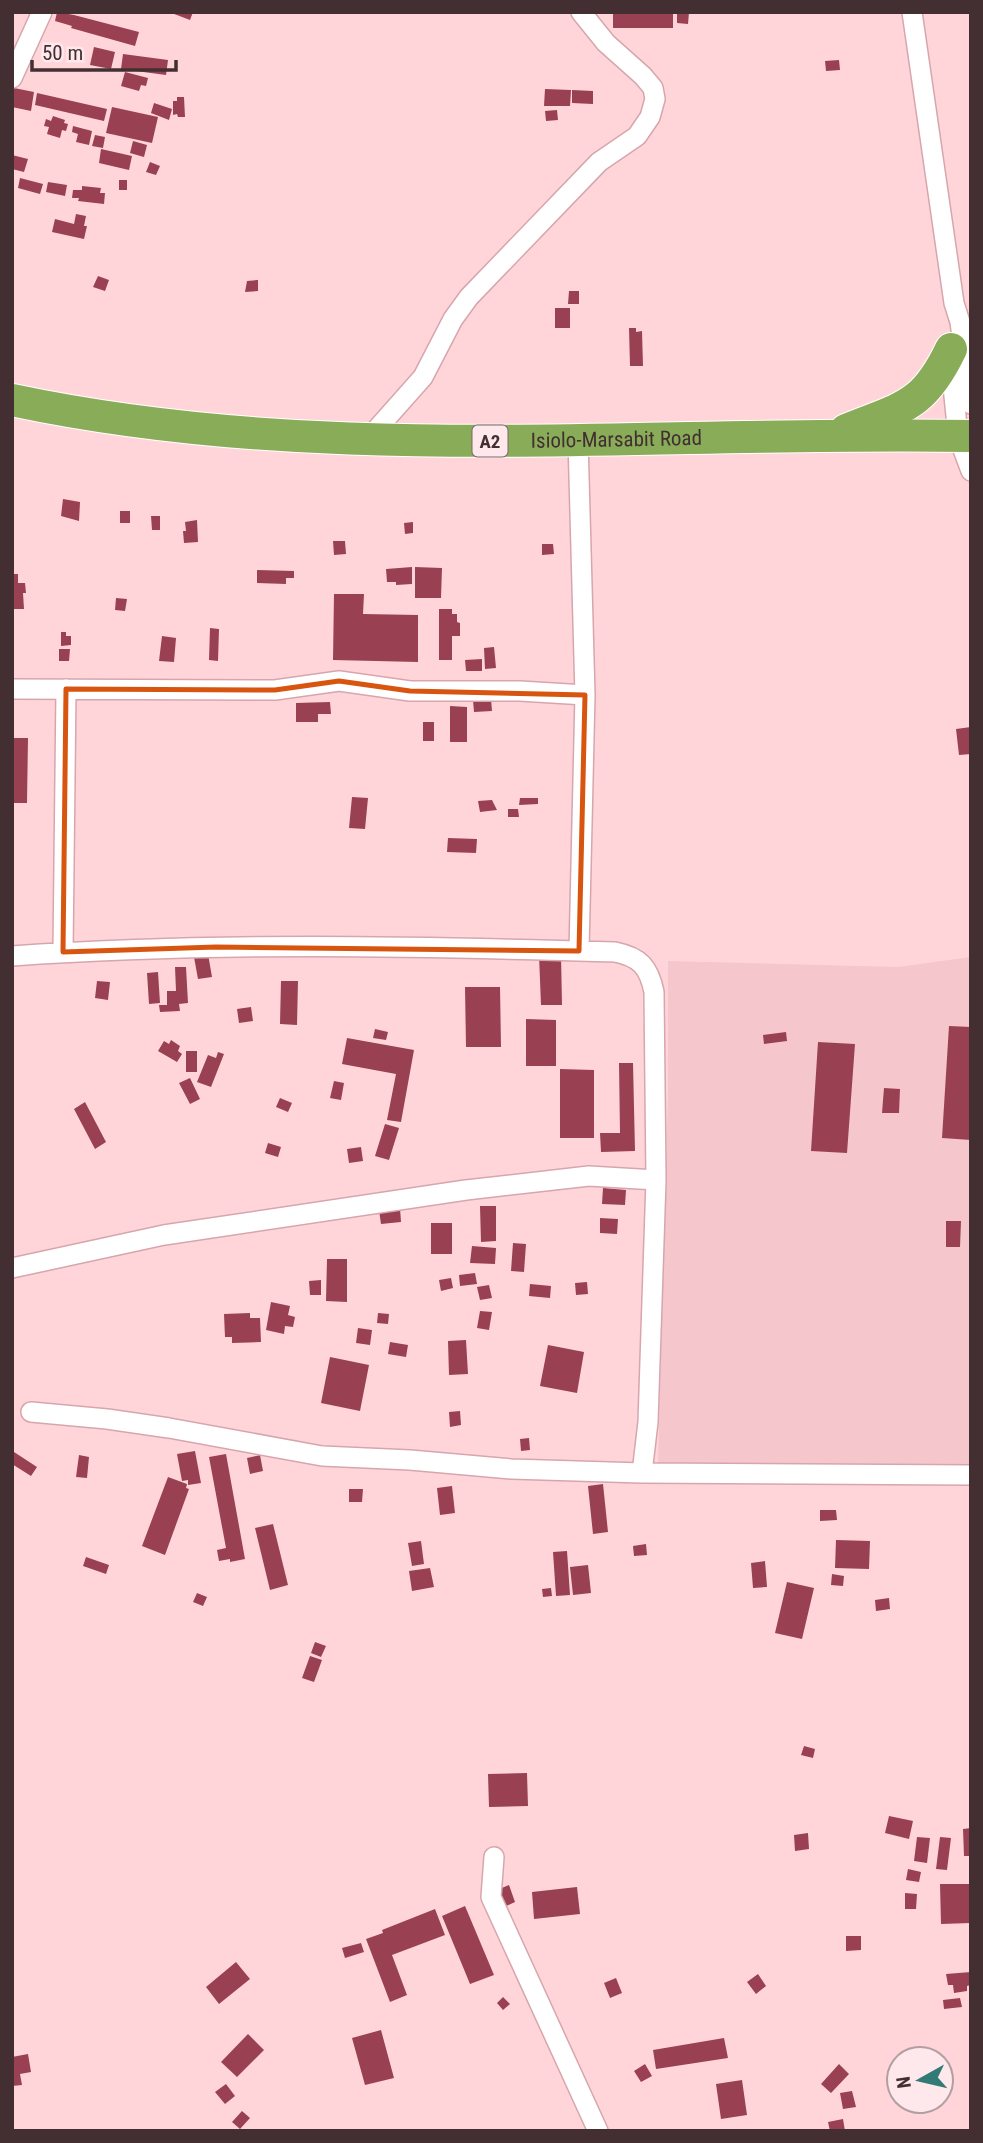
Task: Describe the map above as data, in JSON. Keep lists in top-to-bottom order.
{
  "streets": {
    "highway": ["Isiolo-Marsabit Road", "A2"]
  },
  "scale_bar": "50 m",
  "north": "left"
}
